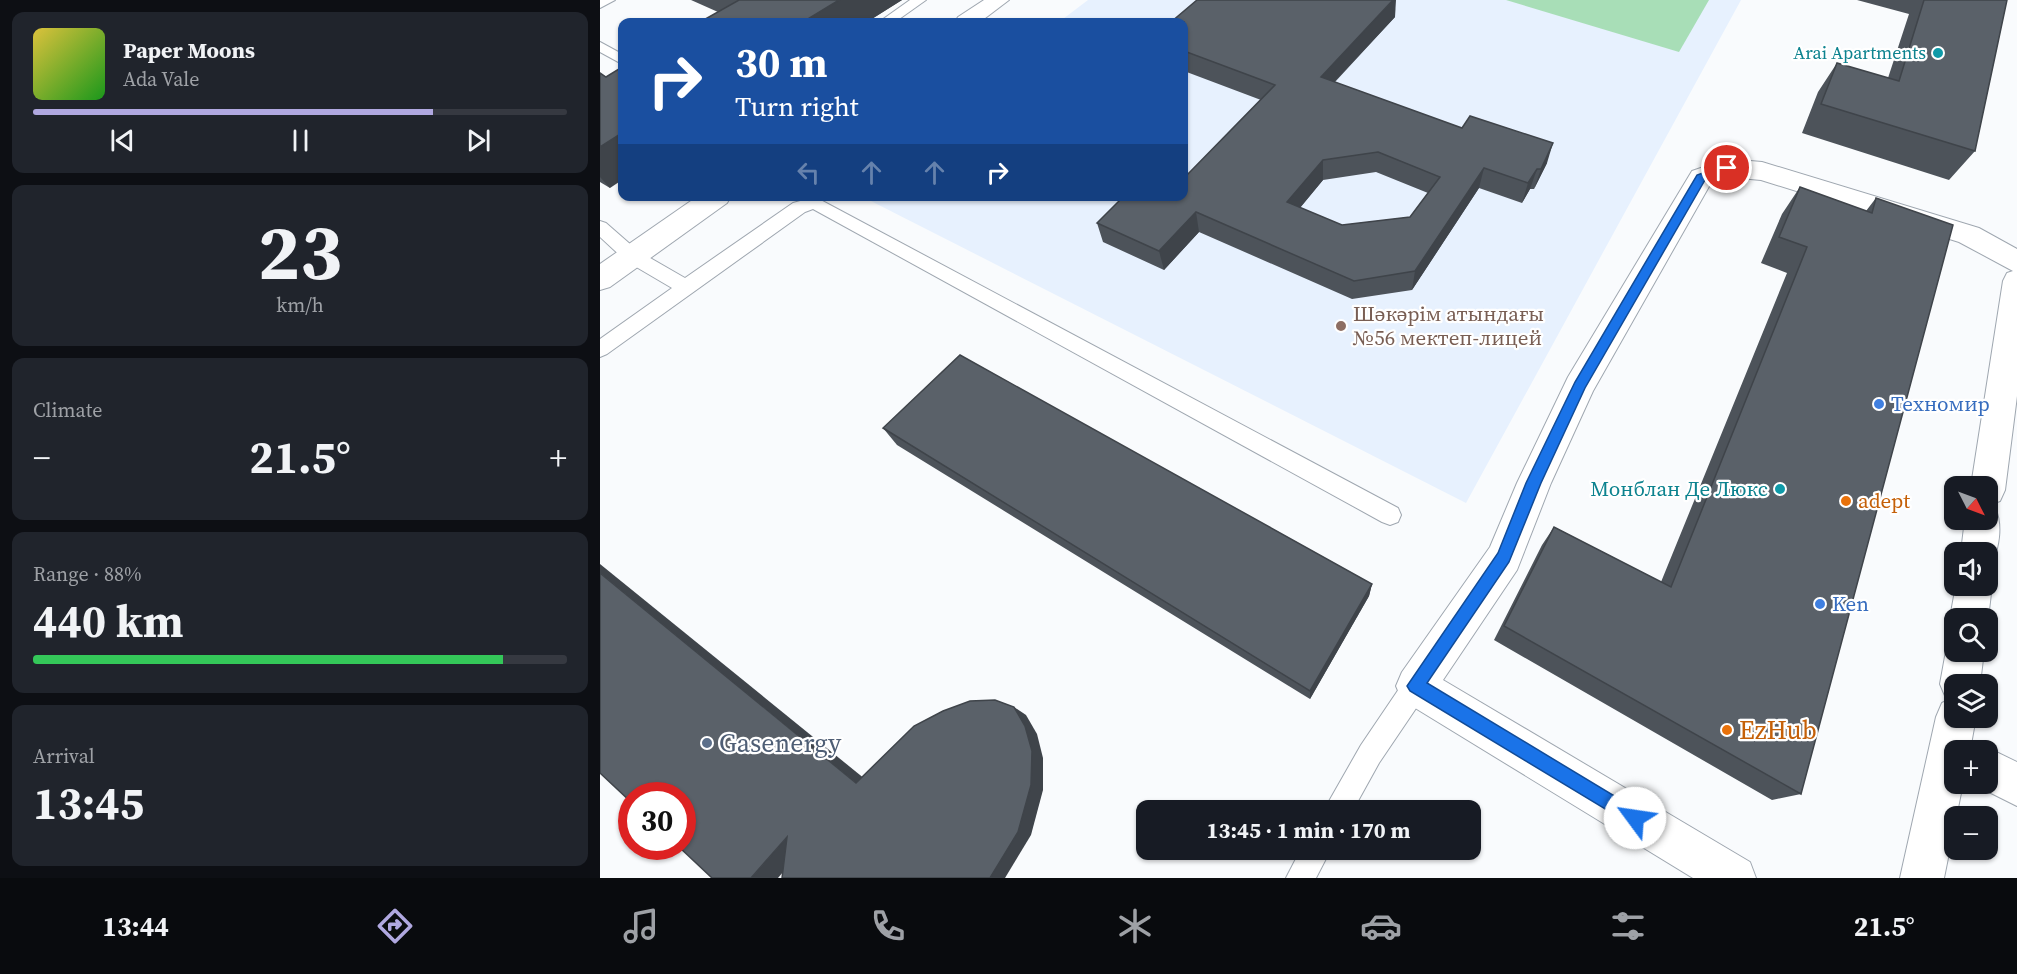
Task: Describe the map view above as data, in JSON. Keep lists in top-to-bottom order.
{
  "places": [
    "Arai Apartments",
    "Шәкәрім атындағы №56 мектеп-лицей",
    "Техномир",
    "Монблан Де Люкс",
    "adept",
    "Ken",
    "EzHub",
    "Gasenergy"
  ],
  "north": "bottom right",
  "page": {
    "turn": ["30 m", "Turn right"],
    "song": ["Paper Moons", "Ada Vale"],
    "tile": [
      ["23", "km/h"],
      "Climate",
      ["Range · 88%", "440 km"],
      ["Arrival", "13:45"]
    ],
    "heat": ["−", "21.5°", "+"],
    "map_buttons": ["+", "−"],
    "limit": "30",
    "trip": "13:45 · 1 min · 170 m",
    "tabs": ["13:44", "21.5°"]
  }
}
